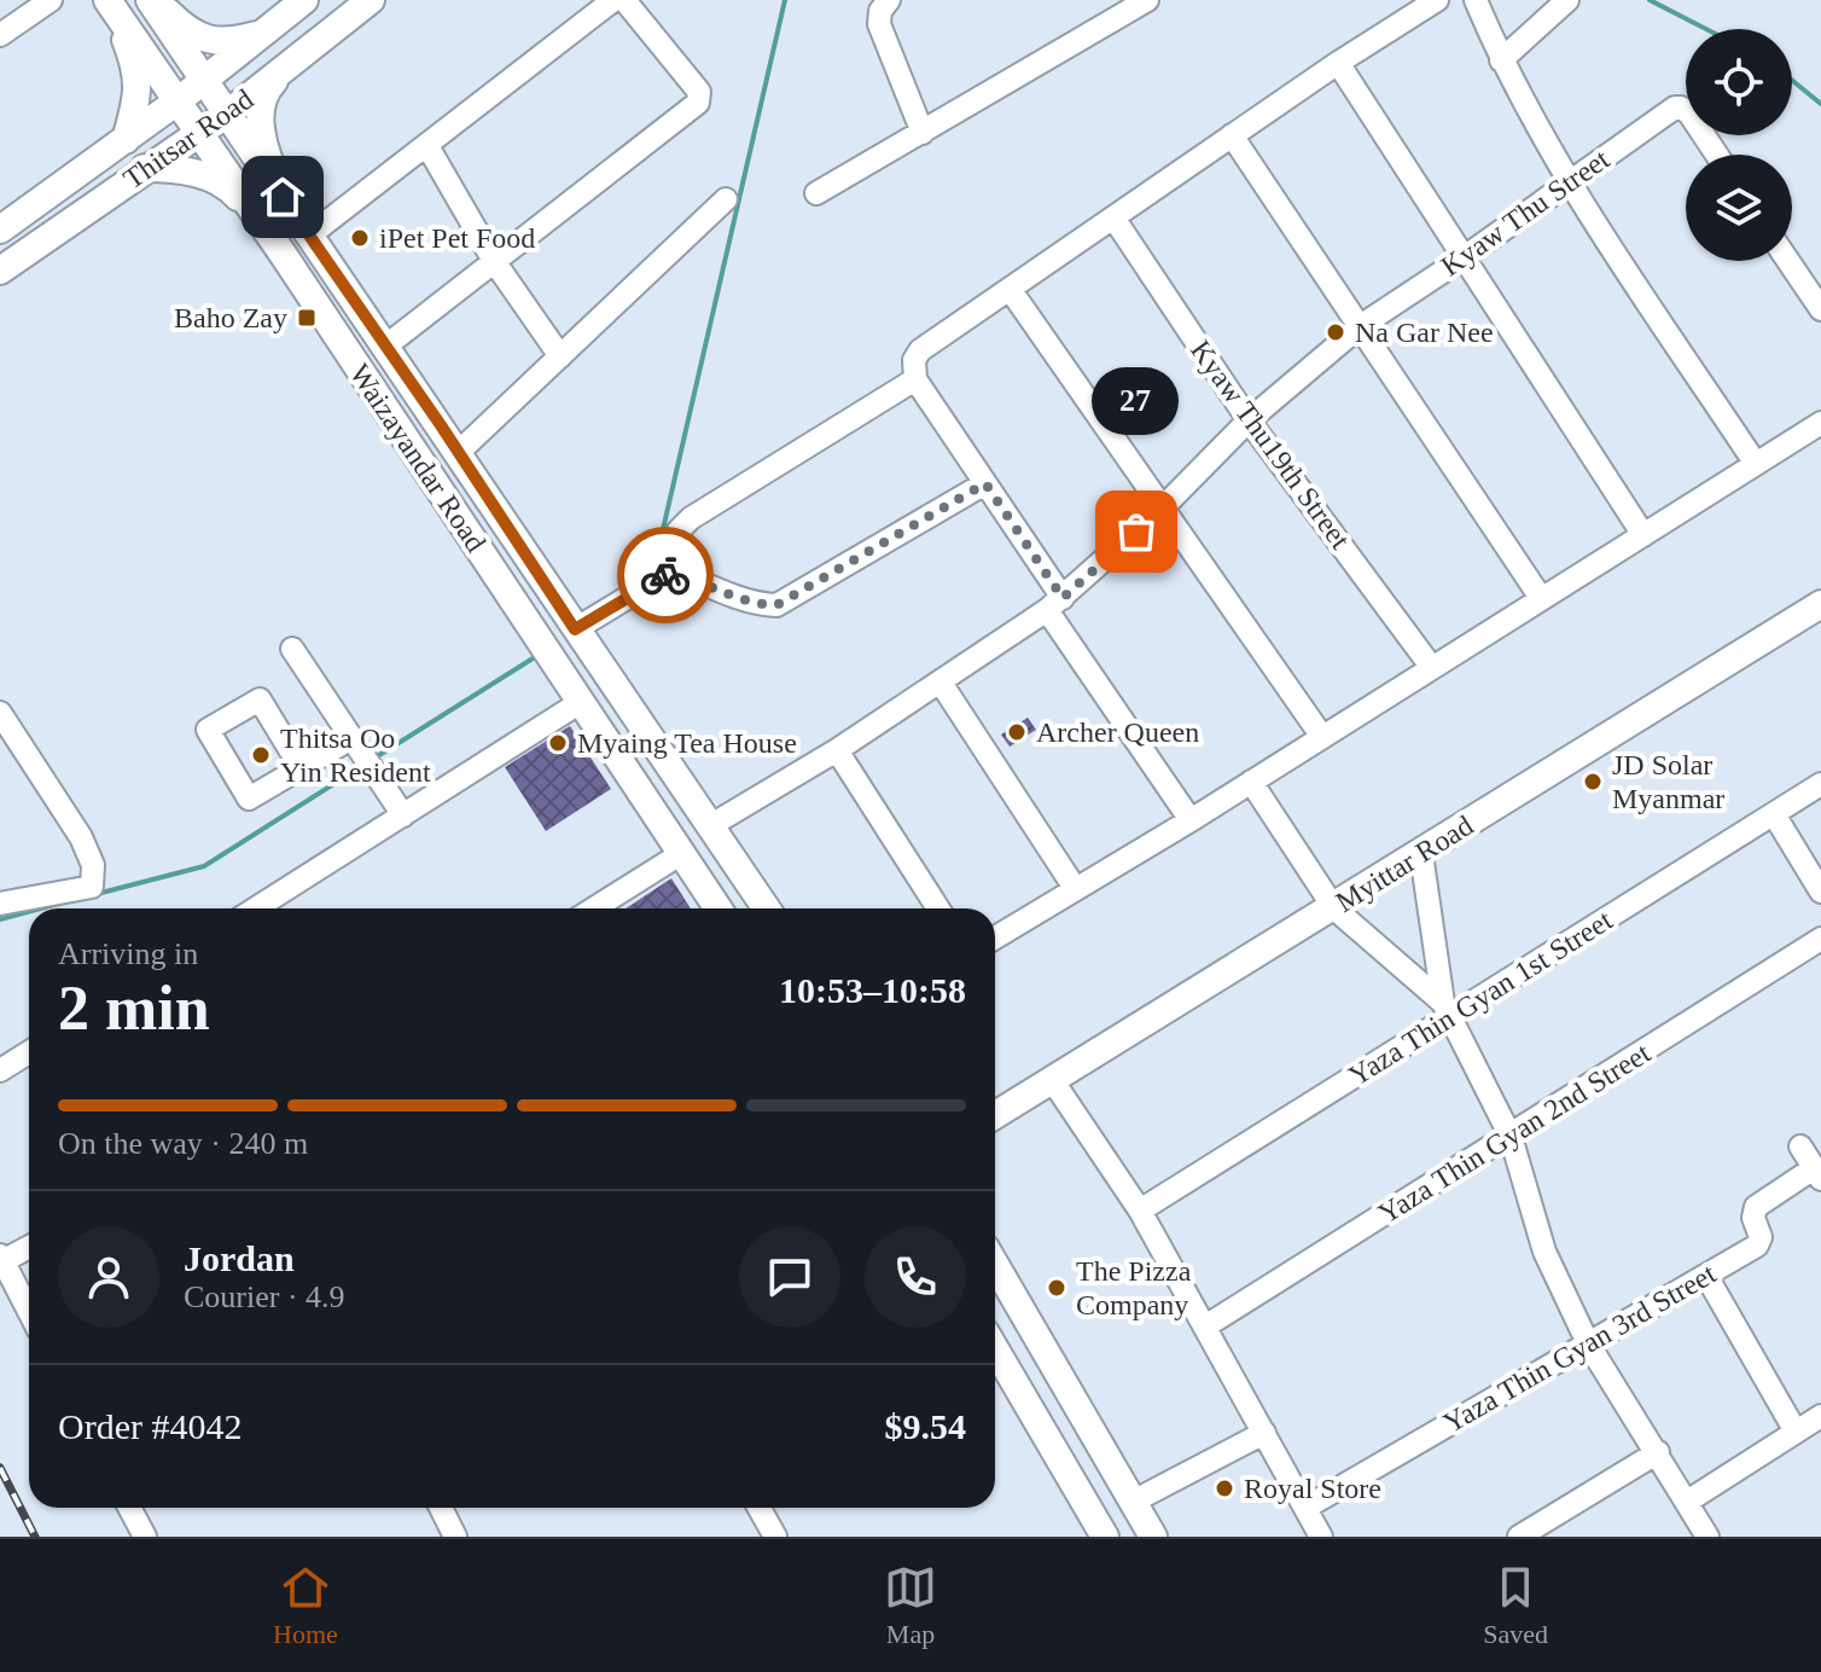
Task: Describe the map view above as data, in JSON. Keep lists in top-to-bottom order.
{
  "streets": {
    "main road": ["Thitsar Road", "Waizayandar Road", "Myittar Road"],
    "street": [
      "Kyaw Thu Street",
      "Kyaw Thu19th Street",
      "Yaza Thin Gyan 1st Street",
      "Yaza Thin Gyan 2nd Street",
      "Yaza Thin Gyan 3rd Street"
    ]
  },
  "crossings": [
    ["Thitsar Road", "Waizayandar Road"],
    ["Kyaw Thu Street", "Kyaw Thu19th Street"],
    ["Kyaw Thu Street", "Waizayandar Road"]
  ],
  "places": {
    "other": [
      "iPet Pet Food",
      "Na Gar Nee",
      "27",
      "Archer Queen",
      "Myaing Tea House",
      "Thitsa Oo Yin Resident",
      "JD Solar Myanmar",
      "The Pizza Company",
      "Royal Store"
    ],
    "transit": ["Baho Zay"]
  },
  "page": {
    "bubble": "27",
    "heading": ["2 min", "Arriving in", "10:53–10:58"],
    "panel": [
      "Jordan",
      "Courier · 4.9",
      "Order #4042",
      "$9.54"
    ],
    "bar": "On the way · 240 m",
    "tabs": ["Home", "Map", "Saved"]
  }
}
